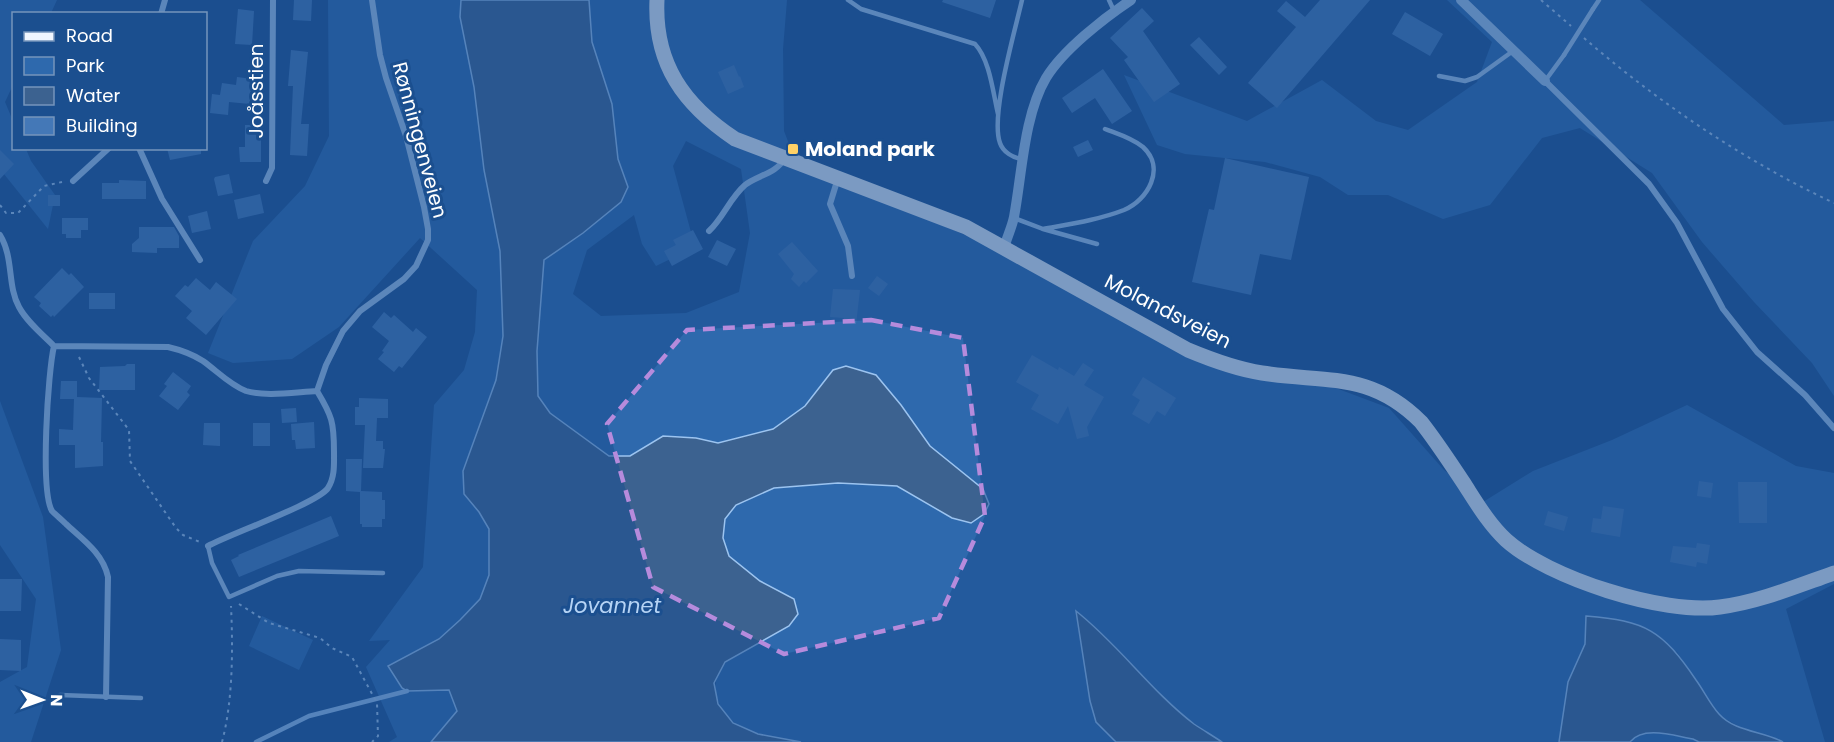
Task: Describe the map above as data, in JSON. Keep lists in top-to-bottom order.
{
  "streets": {
    "main road": ["Molandsveien"],
    "street": ["Joåsstien", "Rønningenveien"]
  },
  "water": ["Jovannet"],
  "places": {
    "transit": ["Moland park"]
  },
  "legend": [
    "Road",
    "Park",
    "Water",
    "Building"
  ],
  "north": "right"
}
